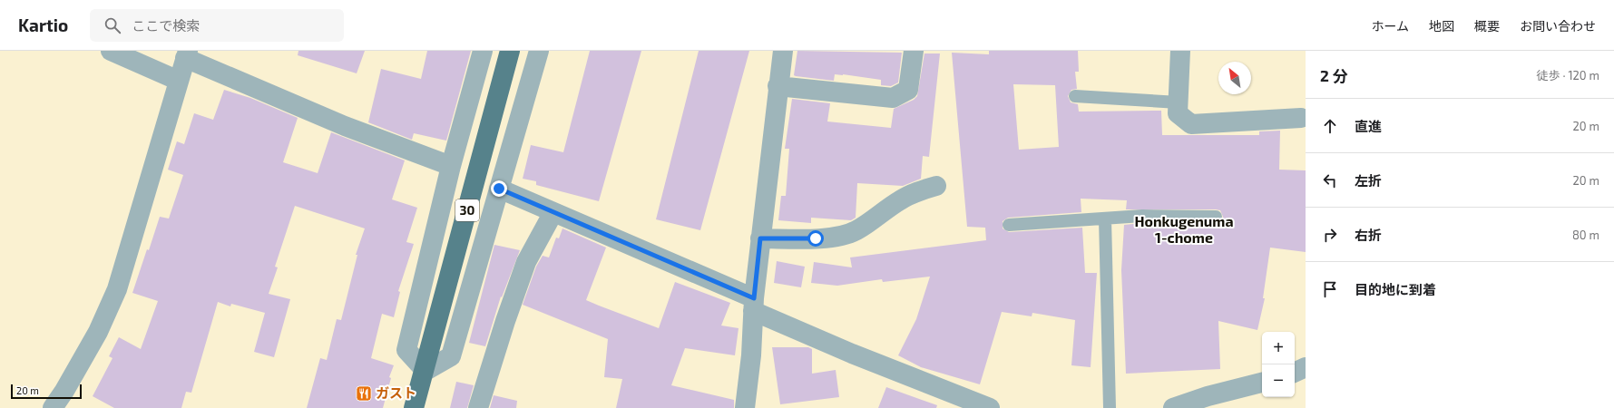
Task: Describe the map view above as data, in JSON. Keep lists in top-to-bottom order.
{
  "streets": {
    "main road": ["30"]
  },
  "districts": ["Honkugenuma 1-chome"],
  "places": {
    "restaurant": ["ガスト"]
  },
  "scale_bar": "20 m",
  "north": "top left",
  "page": {
    "header": "Kartio",
    "search": "ここで検索",
    "nav": [
      "ホーム",
      "地図",
      "概要",
      "お問い合わせ"
    ],
    "heading": ["2 分", "徒歩 · 120 m"],
    "list": [
      ["直進", "20 m"],
      ["左折", "20 m"],
      ["右折", "80 m"],
      "目的地に到着"
    ],
    "map_buttons": ["+", "−"],
    "scale": "20 m"
  }
}
